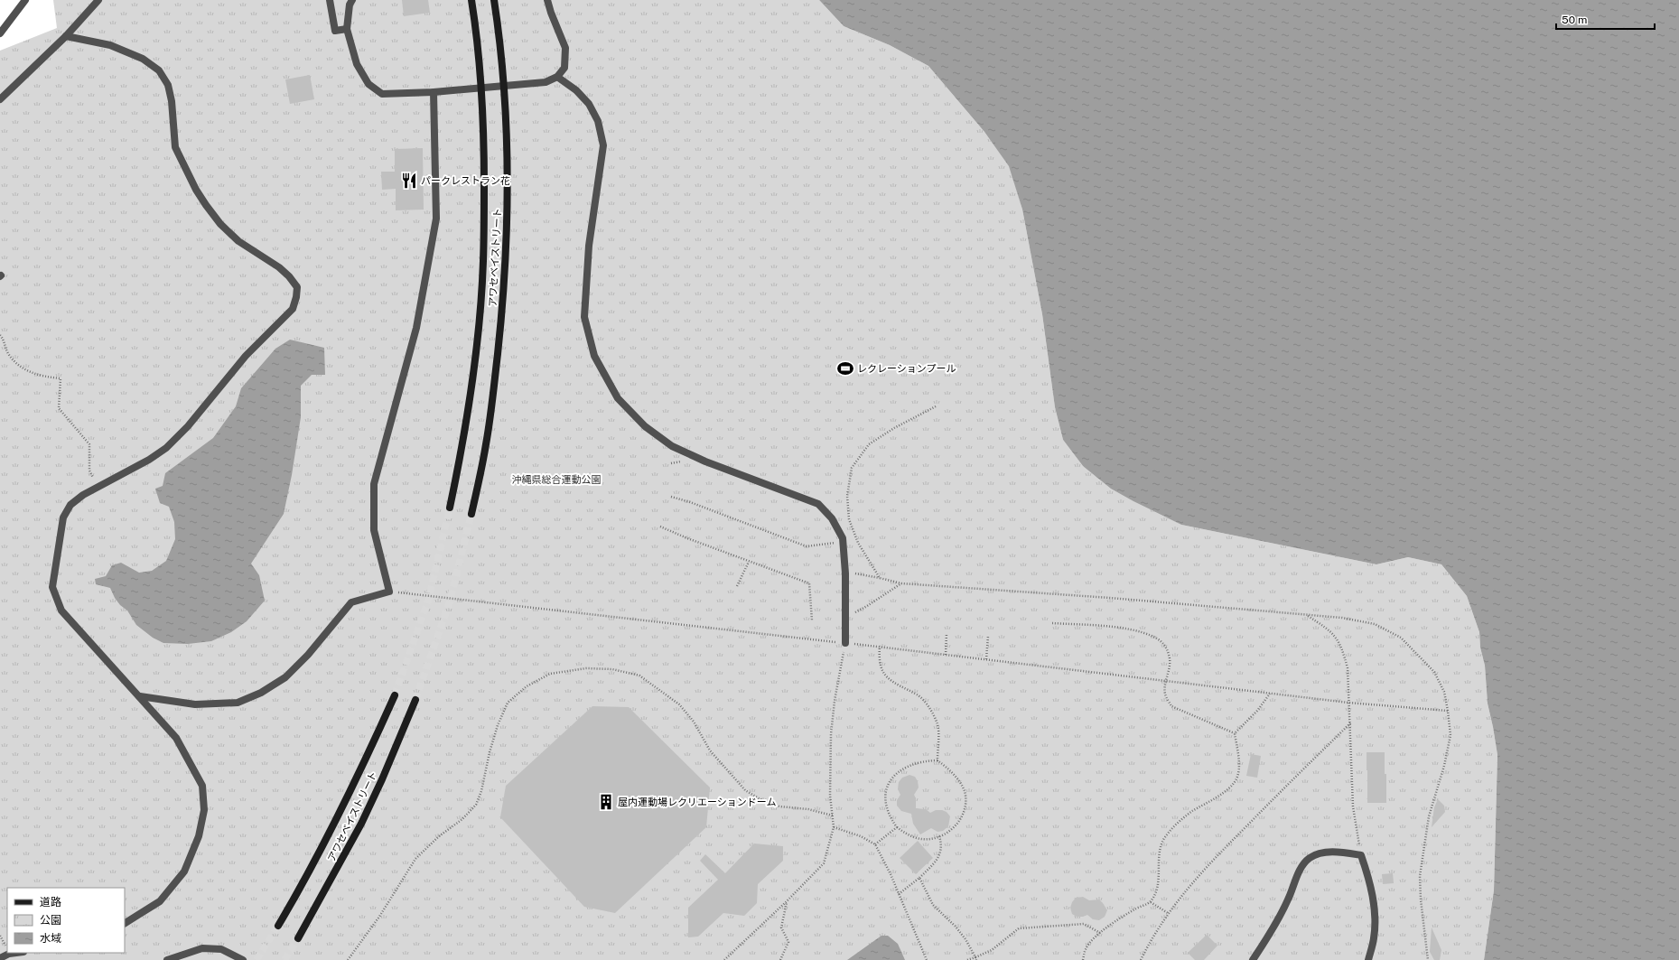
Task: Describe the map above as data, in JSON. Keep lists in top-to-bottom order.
{
  "streets": {
    "main road": ["アワセベイストリート"]
  },
  "parks": ["沖縄県総合運動公園"],
  "places": {
    "restaurant": ["パークレストラン花"],
    "sports": ["レクレーションプール"],
    "building": ["屋内運動場レクリエーションドーム"]
  },
  "legend": ["道路", "公園", "水域"],
  "scale_bar": "50 m"
}
